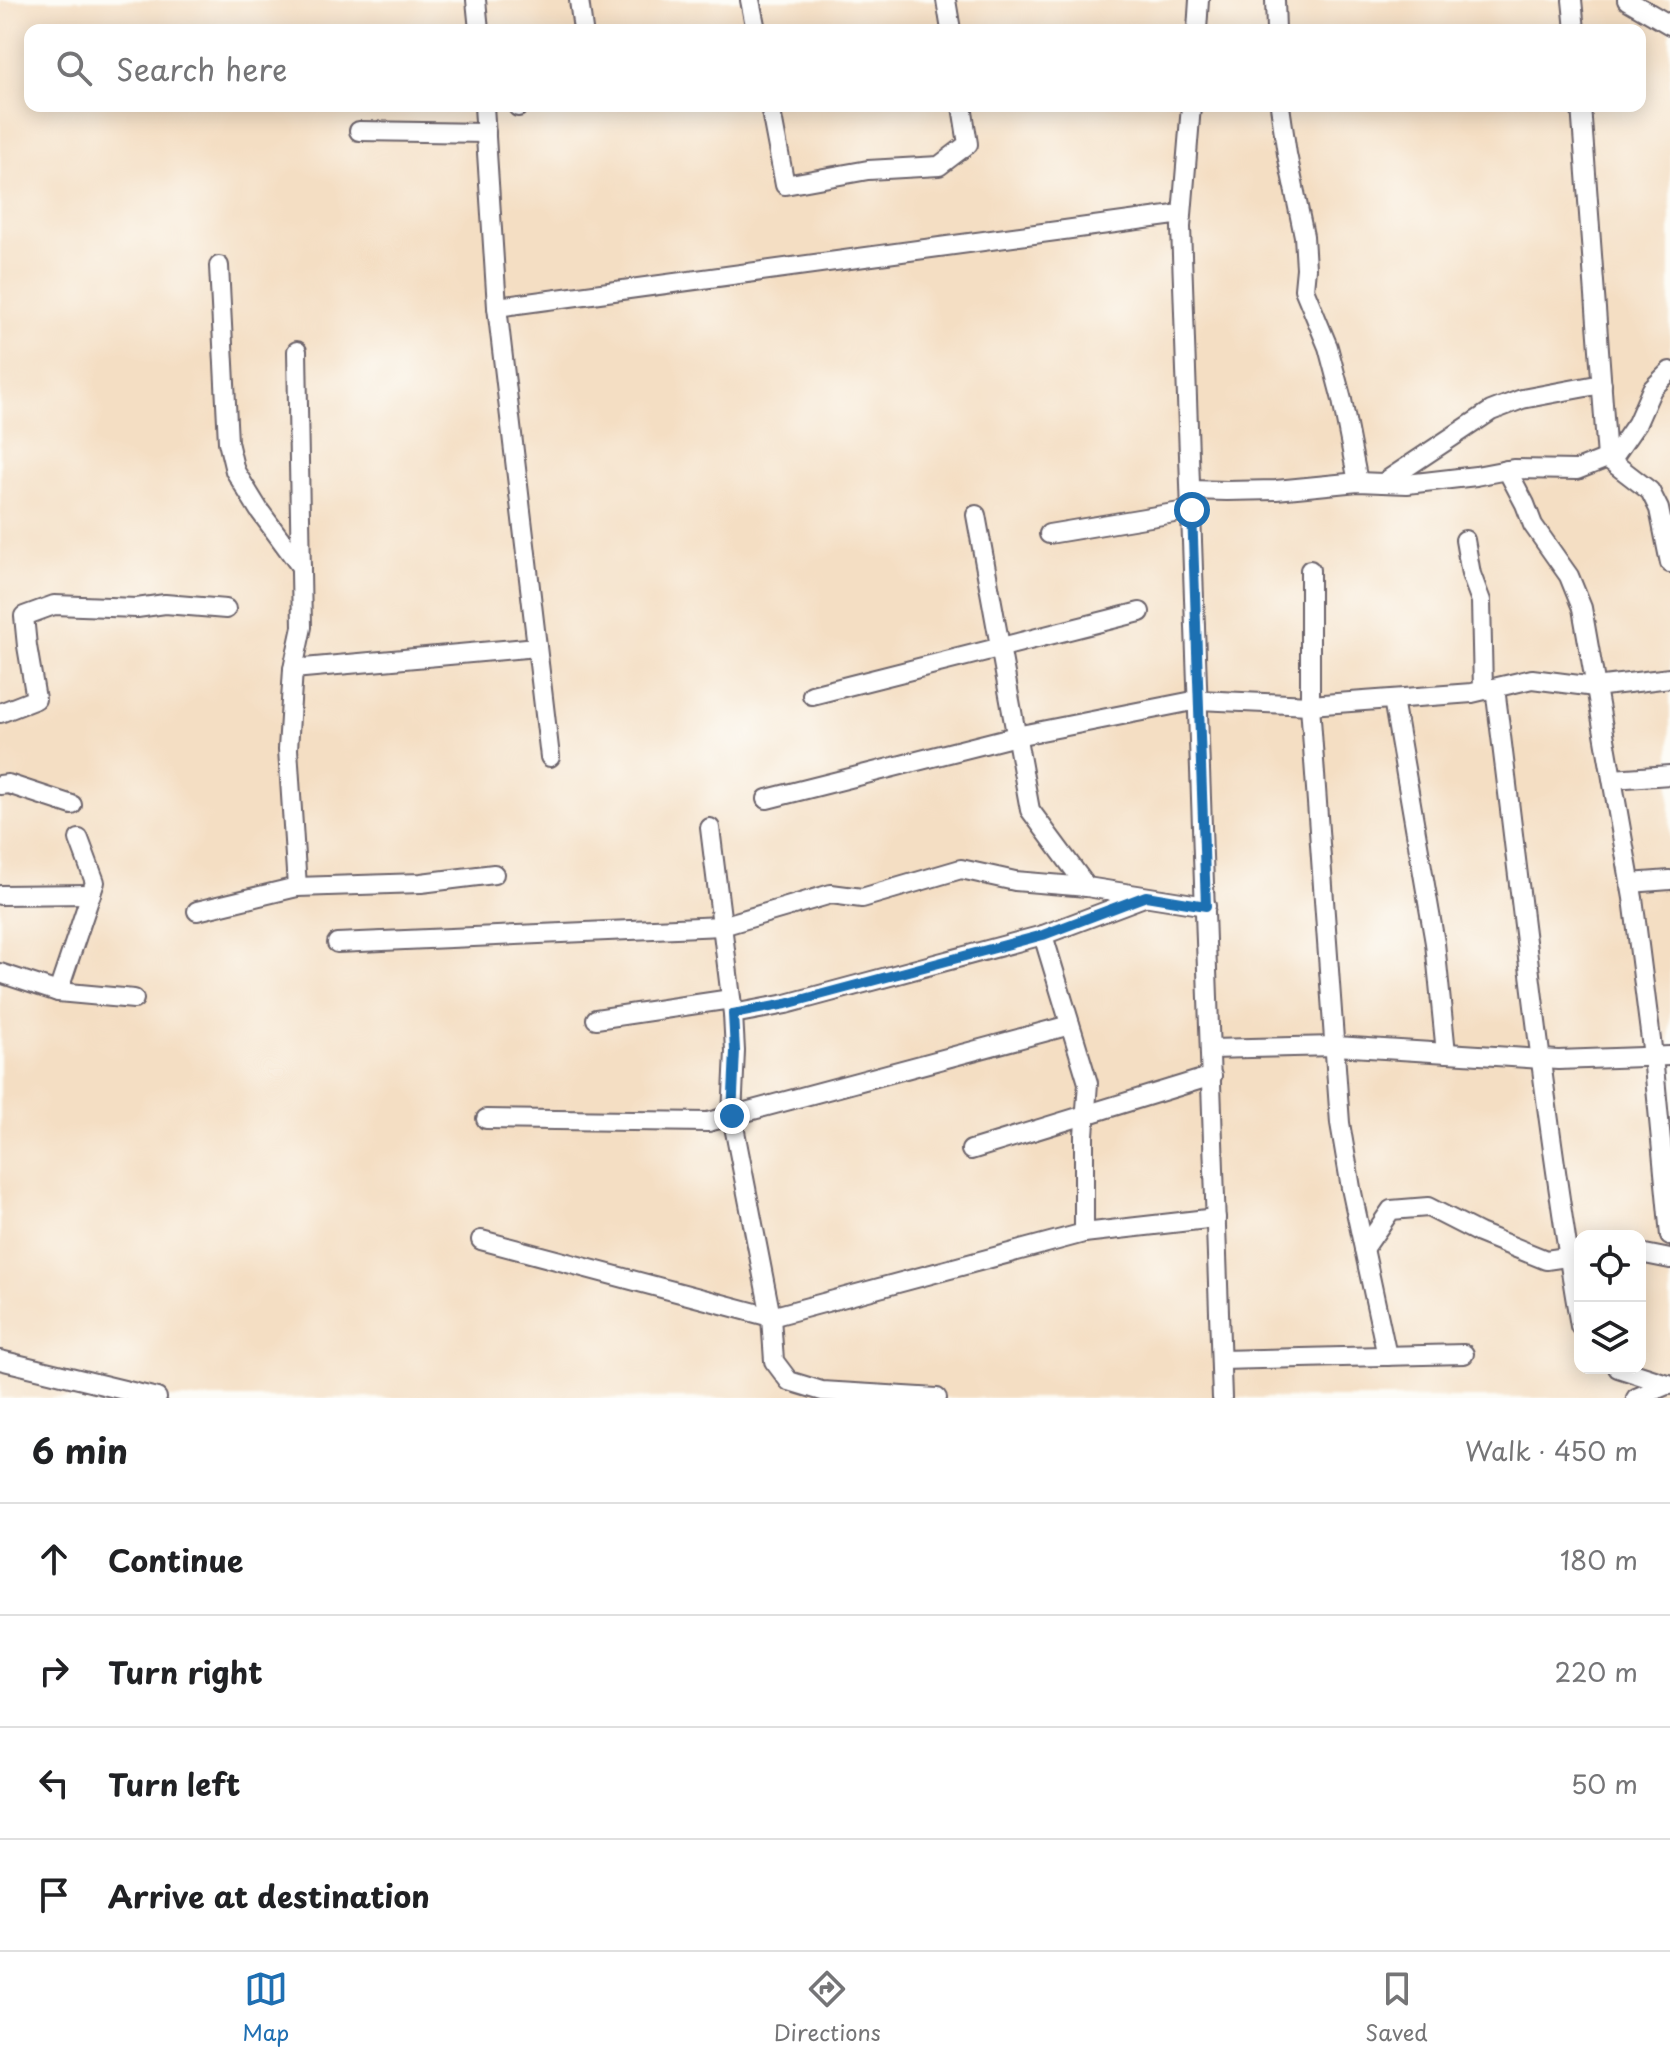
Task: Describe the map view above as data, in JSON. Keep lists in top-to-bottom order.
{
  "page": {
    "search": "Search here",
    "heading": ["6 min", "Walk · 450 m"],
    "list": [
      ["Continue", "180 m"],
      ["Turn right", "220 m"],
      ["Turn left", "50 m"],
      "Arrive at destination"
    ],
    "nav": ["Map", "Directions", "Saved"]
  }
}
